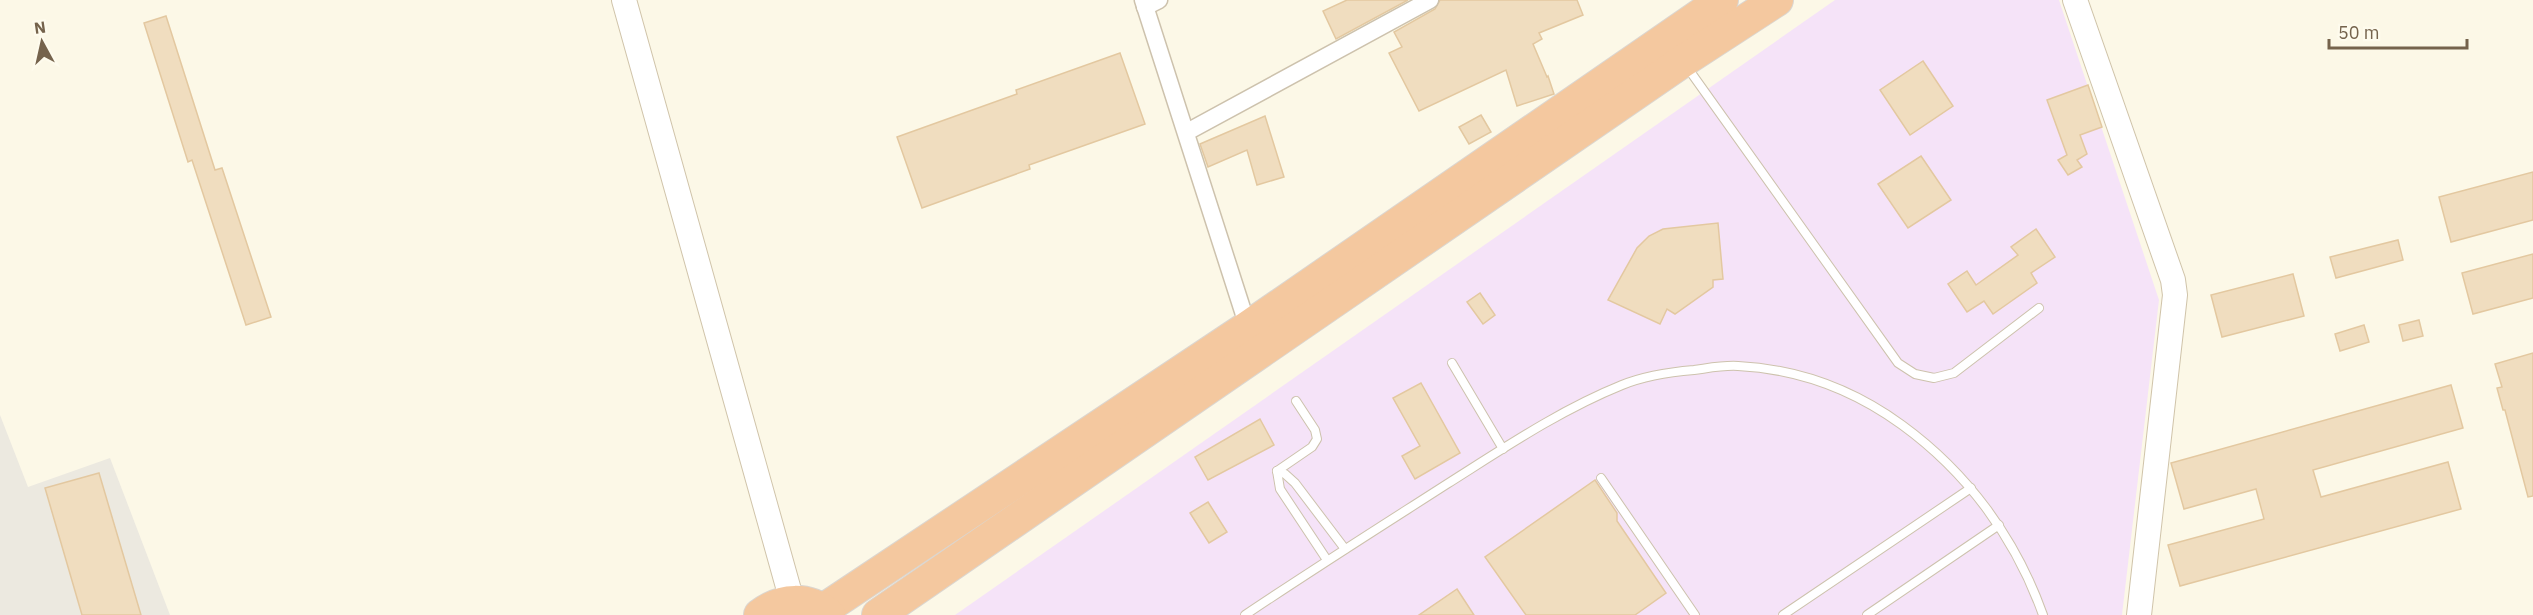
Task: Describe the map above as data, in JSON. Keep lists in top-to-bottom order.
{
  "scale_bar": "50 m",
  "north": "top"
}
